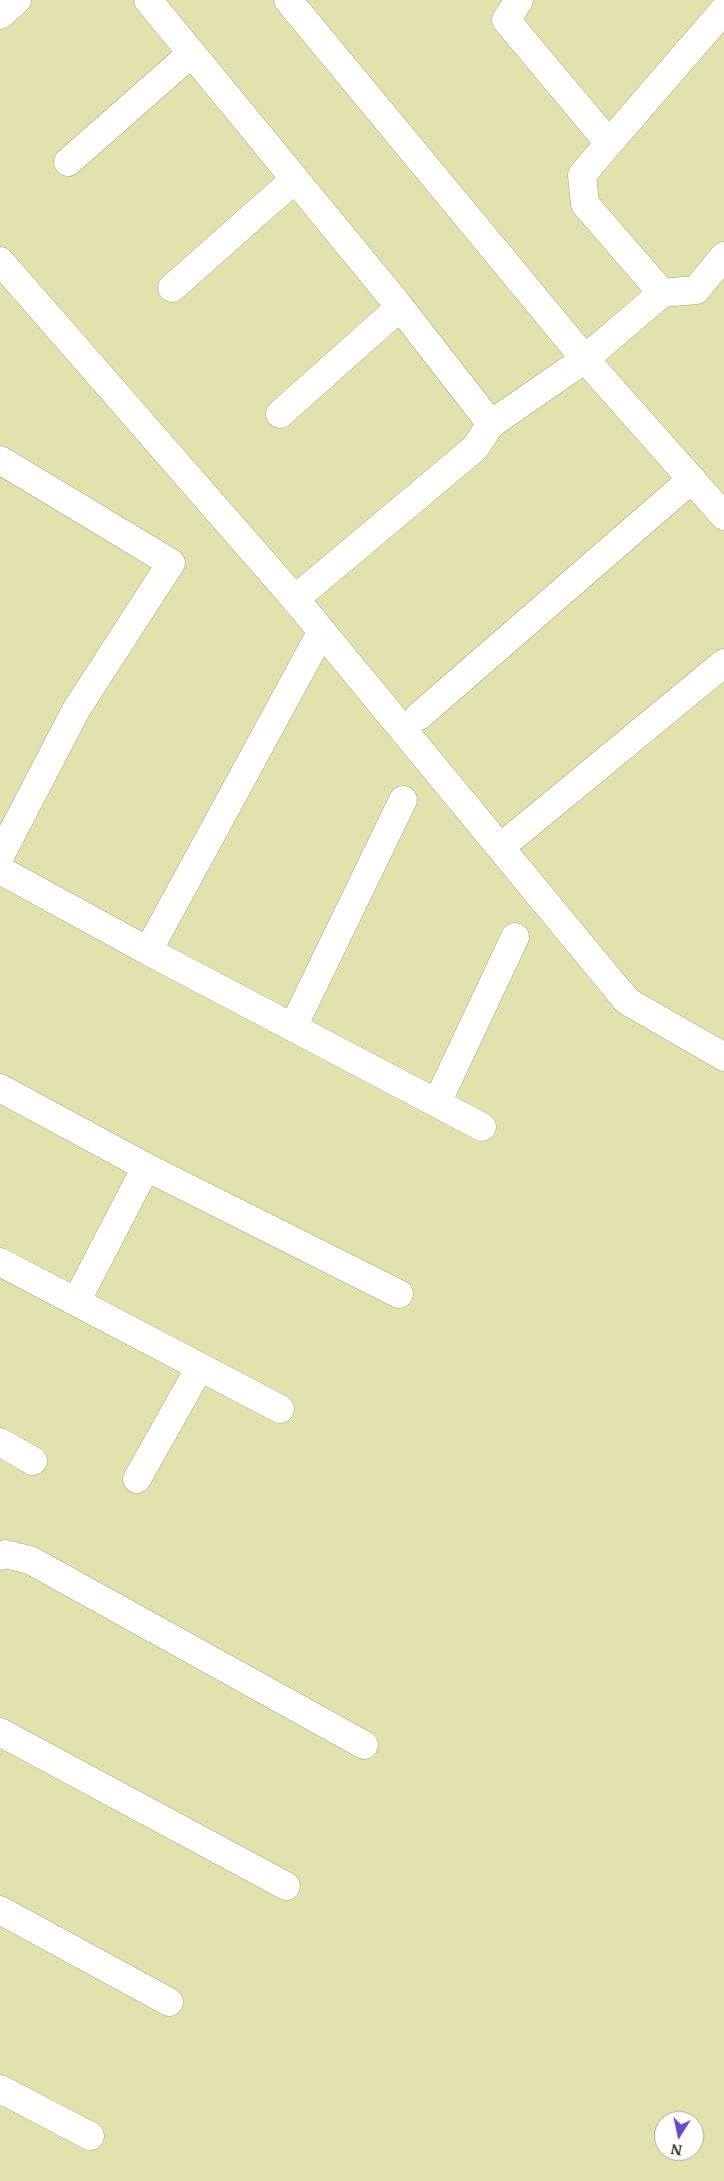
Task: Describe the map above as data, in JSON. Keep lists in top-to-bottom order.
{
  "north": "bottom"
}
